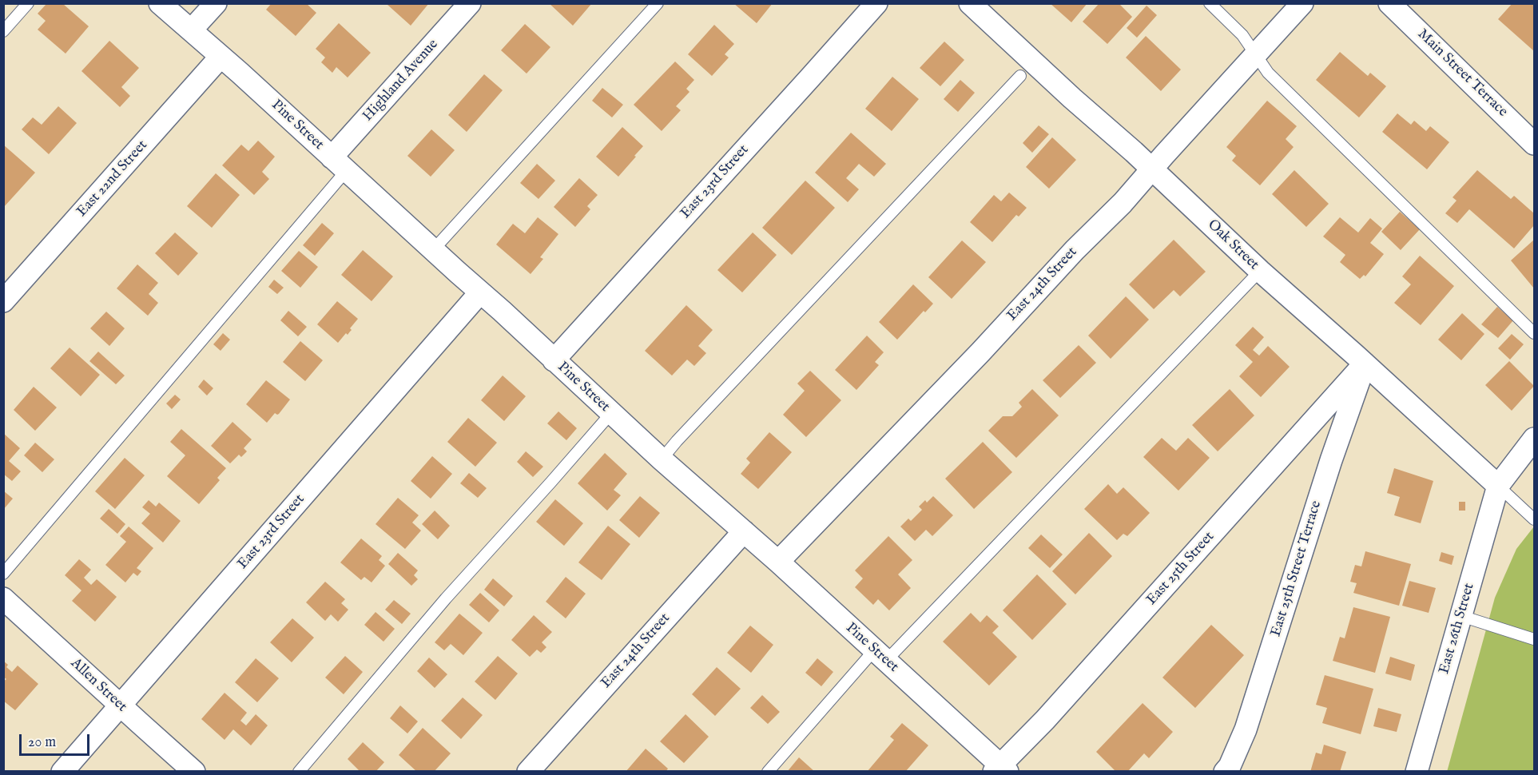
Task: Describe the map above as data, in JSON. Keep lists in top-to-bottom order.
{
  "streets": {
    "street": [
      "Main Street Terrace",
      "Highland Avenue",
      "Pine Street",
      "East 22nd Street",
      "East 23rd Street",
      "Oak Street",
      "East 24th Street",
      "East 25th Street",
      "East 25th Street Terrace",
      "East 26th Street",
      "Allen Street"
    ]
  },
  "crossings": [
    ["Highland Avenue", "Pine Street"],
    ["Pine Street", "East 22nd Street"],
    ["Pine Street", "East 23rd Street"],
    ["Pine Street", "East 24th Street"],
    ["Pine Street", "East 25th Street"],
    ["East 23rd Street", "Allen Street"],
    ["Oak Street", "East 24th Street"],
    ["Oak Street", "East 25th Street"],
    ["Oak Street", "East 25th Street Terrace"],
    ["Oak Street", "East 26th Street"],
    ["East 25th Street", "East 25th Street Terrace"]
  ],
  "scale_bar": "20 m"
}
